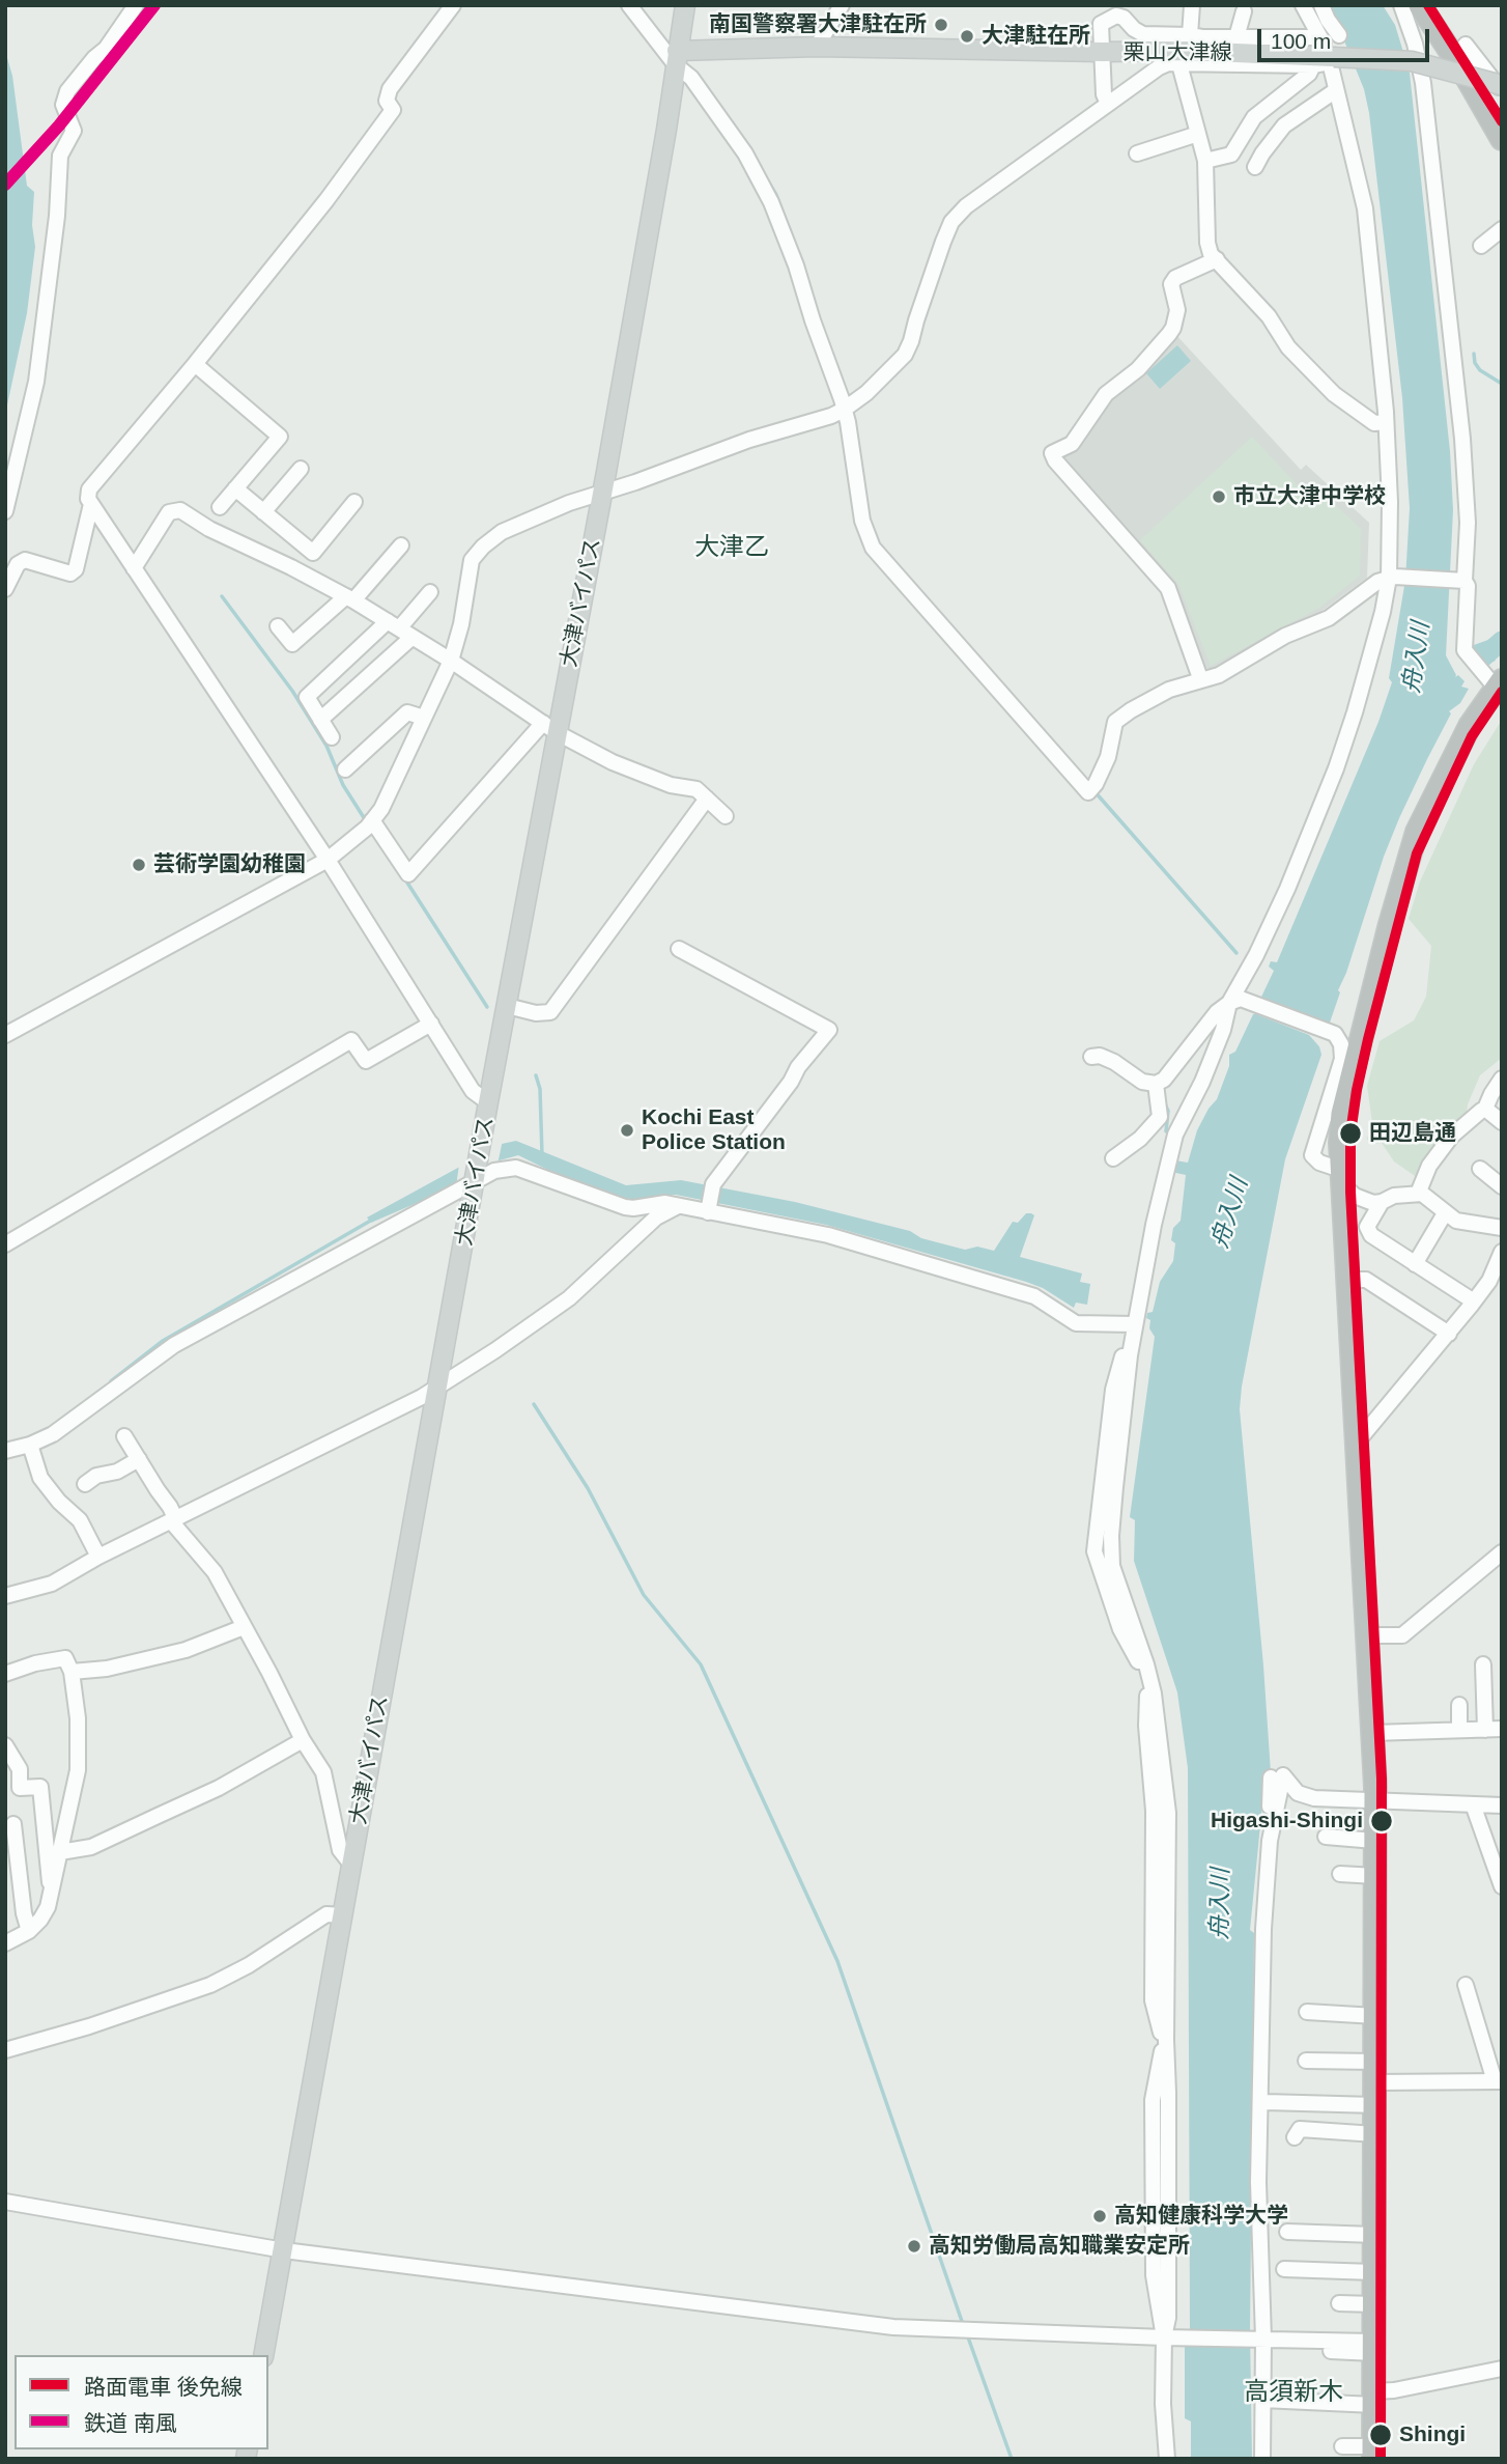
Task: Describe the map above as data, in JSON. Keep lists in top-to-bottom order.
{
  "streets": {
    "main road": ["栗山大津線", "大津バイパス"]
  },
  "crossings": [
    ["栗山大津線", "大津バイパス"]
  ],
  "districts": ["大津乙", "高須新木"],
  "water": ["舟入川"],
  "places": [
    "南国警察署大津駐在所",
    "大津駐在所",
    "市立大津中学校",
    "芸術学園幼稚園",
    "Kochi East Police Station",
    "田辺島通",
    "Higashi-Shingi",
    "高知健康科学大学",
    "高知労働局高知職業安定所",
    "Shingi"
  ],
  "lines": ["tram line 後免線", "rail line 南風"],
  "legend": ["路面電車 後免線", "鉄道 南風"],
  "scale_bar": "100 m"
}
